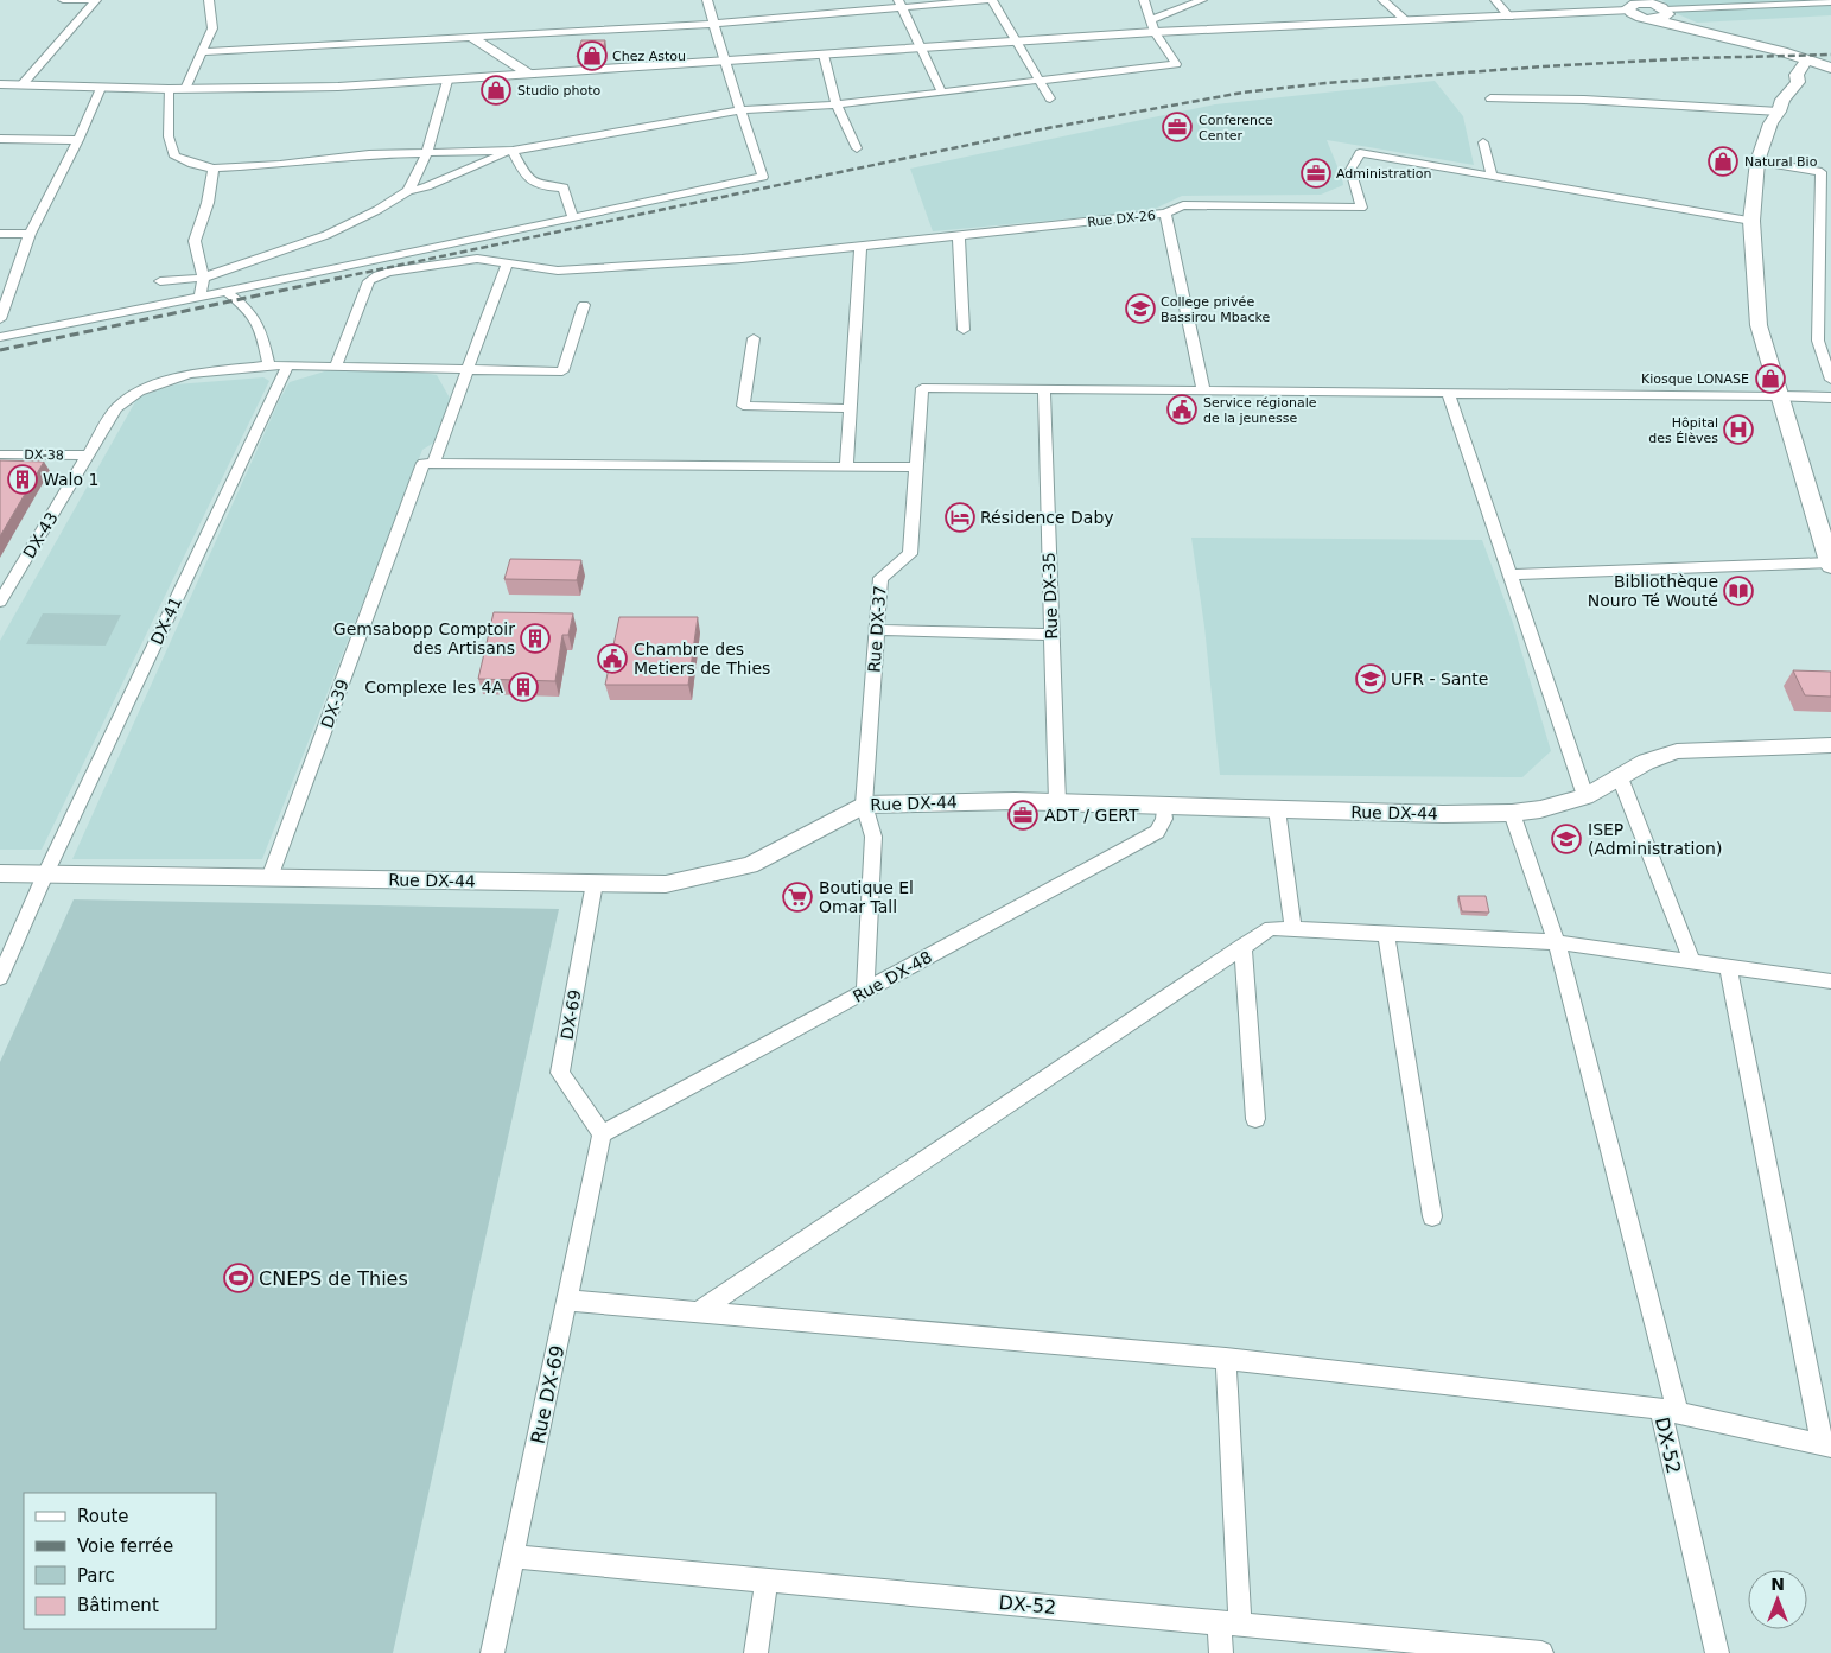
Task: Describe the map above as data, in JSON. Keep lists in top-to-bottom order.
{
  "streets": {
    "street": [
      "Rue DX-26",
      "DX-38",
      "DX-43",
      "Rue DX-35",
      "DX-41",
      "Rue DX-37",
      "DX-39",
      "Rue DX-44",
      "Rue DX-48",
      "DX-69",
      "Rue DX-69",
      "DX-52"
    ]
  },
  "crossings": [
    ["Rue DX-26", "DX-39"],
    ["DX-38", "DX-43"],
    ["Rue DX-35", "Rue DX-37"],
    ["Rue DX-35", "Rue DX-44"],
    ["DX-41", "Rue DX-44"],
    ["Rue DX-37", "Rue DX-44"],
    ["DX-39", "Rue DX-44"],
    ["Rue DX-44", "Rue DX-48"],
    ["Rue DX-44", "DX-69"],
    ["Rue DX-48", "DX-69"],
    ["Rue DX-48", "Rue DX-69"],
    ["DX-69", "Rue DX-69"],
    ["Rue DX-69", "DX-52"]
  ],
  "places": {
    "shop": [
      "Chez Astou",
      "Studio photo",
      "Natural Bio",
      "Kiosque LONASE"
    ],
    "office": ["Conference Center", "Administration", "ADT / GERT"],
    "school or university": ["College privée Bassirou Mbacke", "UFR - Sante", "ISEP (Administration)"],
    "public building": ["Service régionale de la jeunesse", "Chambre des Metiers de Thies"],
    "hospital": ["Hôpital des Élèves"],
    "building": ["Walo 1", "Gemsabopp Comptoir des Artisans", "Complexe les 4A"],
    "hotel": ["Résidence Daby"],
    "library": ["Bibliothèque Nouro Té Wouté"],
    "supermarket": ["Boutique El Omar Tall"],
    "sports": ["CNEPS de Thies"]
  },
  "legend": [
    "Route",
    "Voie ferrée",
    "Parc",
    "Bâtiment"
  ],
  "north": "top"
}
